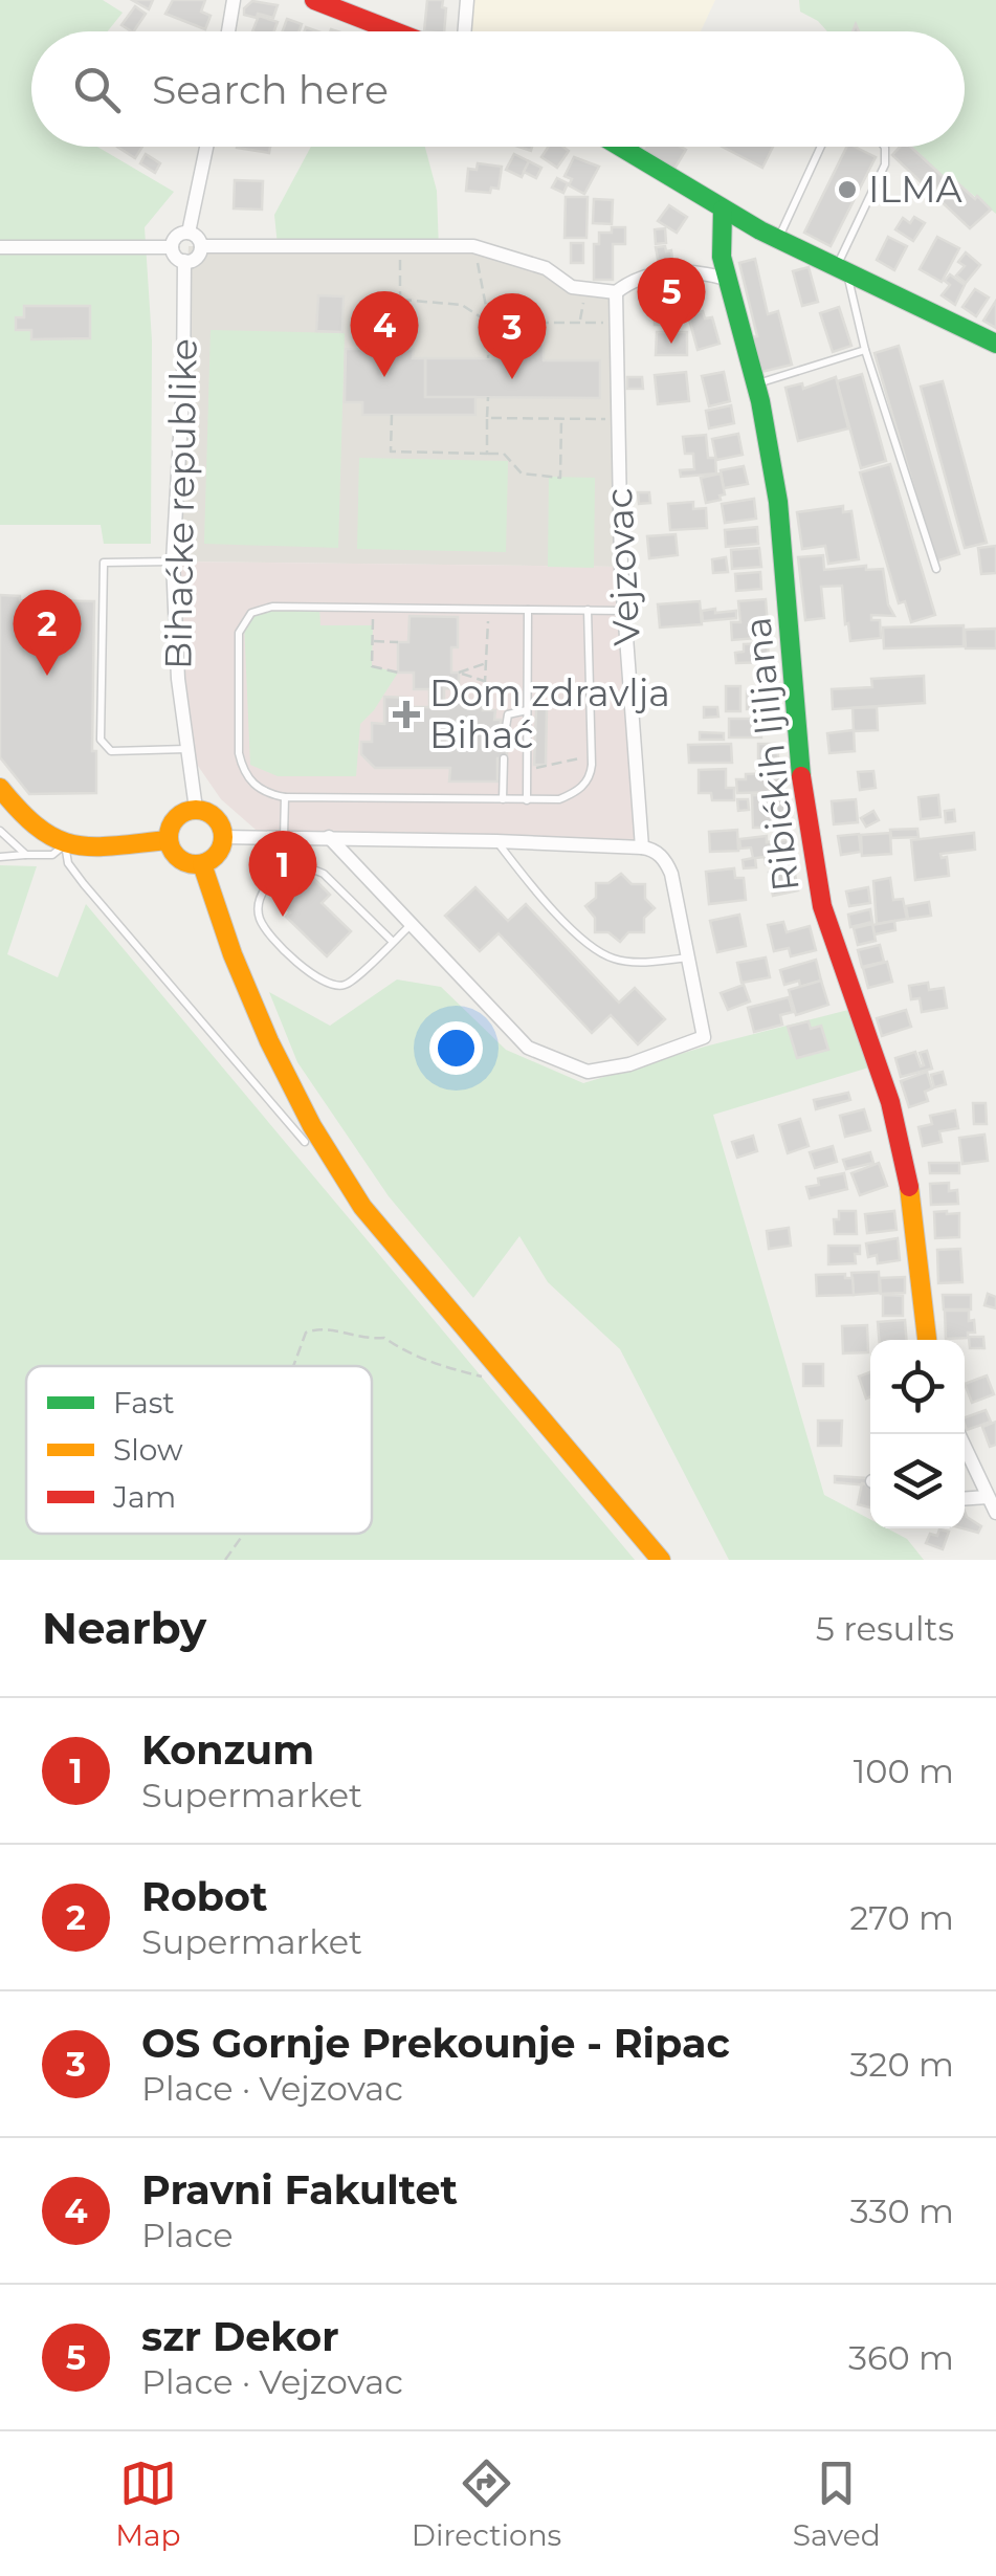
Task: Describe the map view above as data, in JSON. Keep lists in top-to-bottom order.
{
  "streets": {
    "street": ["Bihaćke republike", "Vejzovac", "Ribićkih ljiljana"]
  },
  "places": {
    "other": ["ILMA"],
    "health": ["Dom zdravlja Bihać"]
  },
  "legend": ["Fast", "Slow", "Jam"],
  "page": {
    "search": "Search here",
    "pins": [
      "5",
      "4",
      "3",
      "2",
      "1"
    ],
    "heading": ["Nearby", "5 results"],
    "list": [
      {
        "mark": "1",
        "name": "Konzum",
        "note": "Supermarket",
        "value": "100 m"
      },
      {
        "mark": "2",
        "name": "Robot",
        "note": "Supermarket",
        "value": "270 m"
      },
      {
        "mark": "3",
        "name": "OS Gornje Prekounje - Ripac",
        "note": "Place · Vejzovac",
        "value": "320 m"
      },
      {
        "mark": "4",
        "name": "Pravni Fakultet",
        "note": "Place",
        "value": "330 m"
      },
      {
        "mark": "5",
        "name": "szr Dekor",
        "note": "Place · Vejzovac",
        "value": "360 m"
      }
    ],
    "nav": ["Map", "Directions", "Saved"]
  }
}
